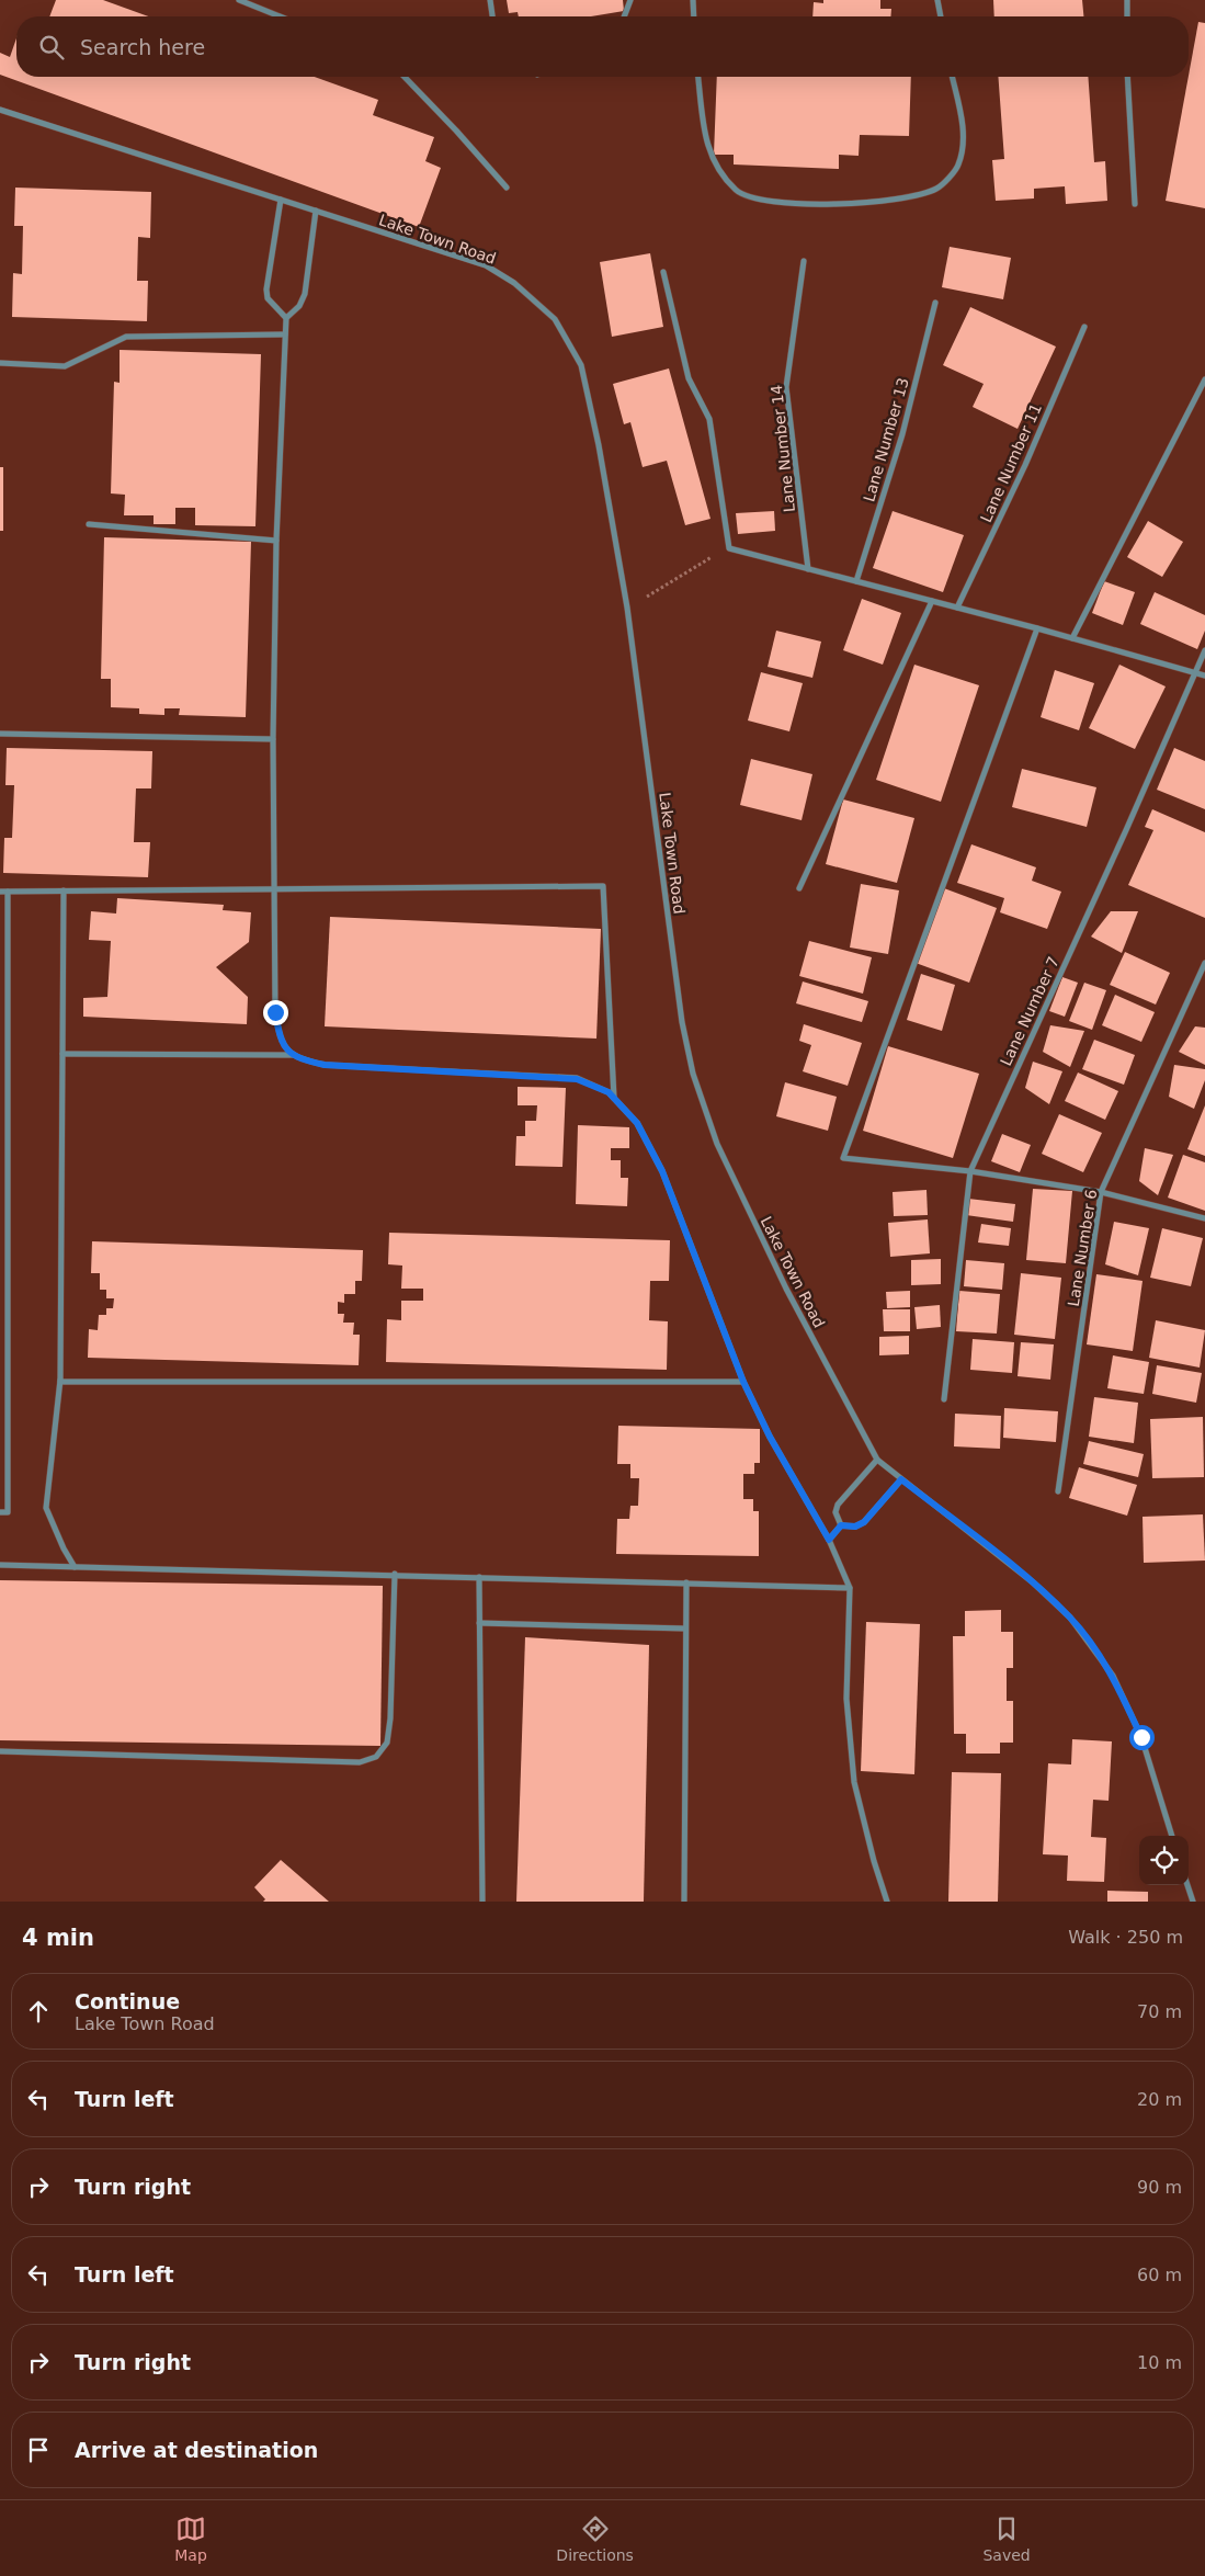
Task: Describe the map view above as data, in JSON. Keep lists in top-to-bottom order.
{
  "streets": {
    "street": [
      "Lake Town Road",
      "Lane Number 13",
      "Lane Number 14",
      "Lane Number 11",
      "Lane Number 7",
      "Lane Number 6"
    ]
  },
  "page": {
    "search": "Search here",
    "heading": ["4 min", "Walk · 250 m"],
    "list": [
      ["Continue", "Lake Town Road", "70 m"],
      ["Turn left", "20 m"],
      ["Turn right", "90 m"],
      ["Turn left", "60 m"],
      ["Turn right", "10 m"],
      "Arrive at destination"
    ],
    "nav": ["Map", "Directions", "Saved"]
  }
}
